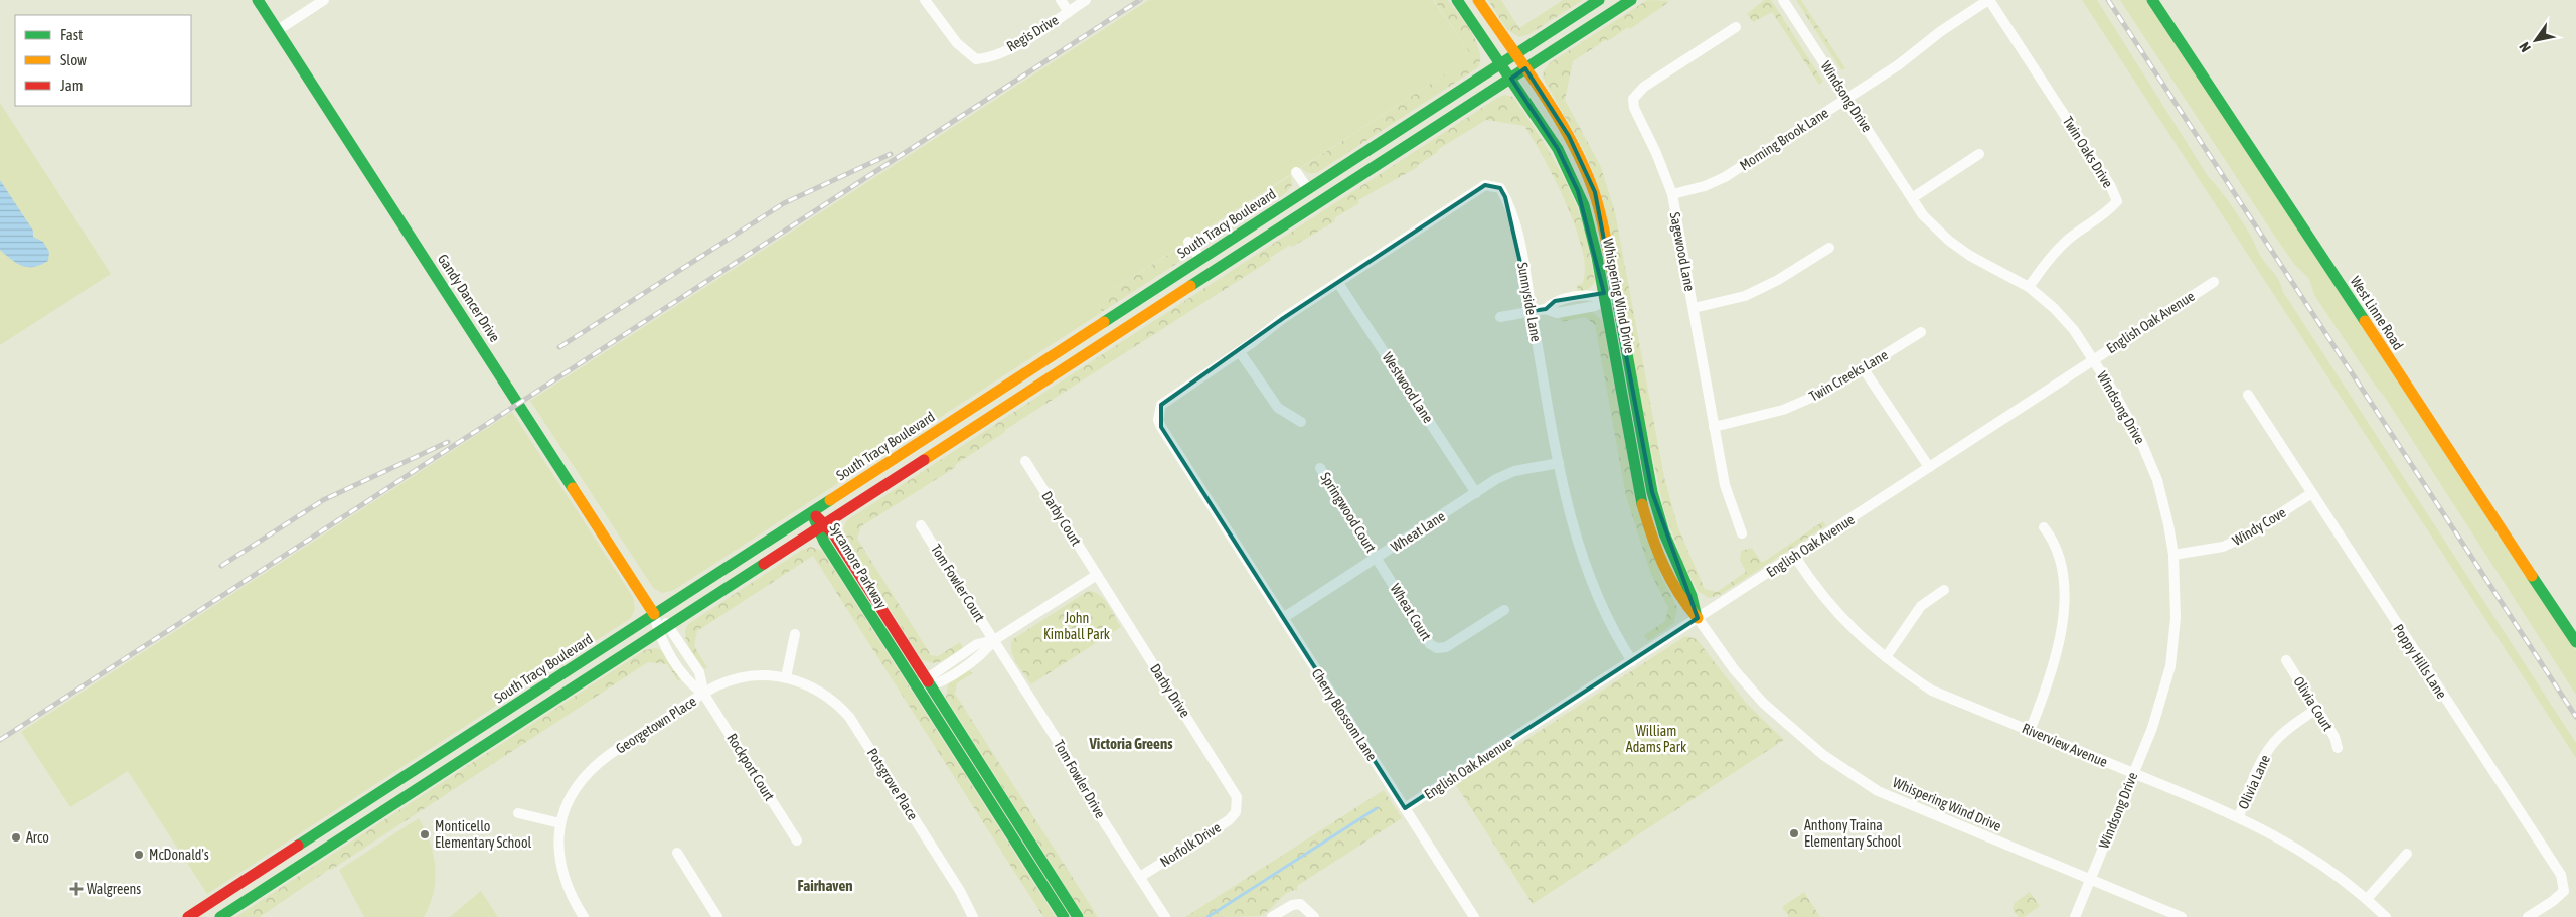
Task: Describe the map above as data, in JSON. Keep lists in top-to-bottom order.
{
  "streets": {
    "main road": [
      "South Tracy Boulevard",
      "Whispering Wind Drive",
      "Gandy Dancer Drive",
      "West Linne Road",
      "Sycamore Parkway"
    ],
    "street": [
      "Regis Drive",
      "Windsong Drive",
      "Morning Brook Lane",
      "Twin Oaks Drive",
      "Sagewood Lane",
      "Sunnyside Lane",
      "English Oak Avenue",
      "Twin Creeks Lane",
      "Westwood Lane",
      "Springwood Court",
      "Darby Court",
      "Windy Cove",
      "Wheat Lane",
      "Tom Fowler Court",
      "Wheat Court",
      "Poppy Hills Lane",
      "Darby Drive",
      "Olivia Court",
      "Cherry Blossom Lane",
      "Georgetown Place",
      "Riverview Avenue",
      "Rockport Court",
      "Tom Fowler Drive",
      "Olivia Lane",
      "Potsgrove Place",
      "Norfolk Drive"
    ]
  },
  "crossings": [
    ["Windsong Drive", "Morning Brook Lane"],
    ["Windsong Drive", "Twin Oaks Drive"],
    ["Windsong Drive", "Whispering Wind Drive"],
    ["Windsong Drive", "English Oak Avenue"],
    ["Windsong Drive", "Windy Cove"],
    ["Windsong Drive", "Riverview Avenue"],
    ["Morning Brook Lane", "Twin Oaks Drive"],
    ["Morning Brook Lane", "Sagewood Lane"],
    ["South Tracy Boulevard", "Whispering Wind Drive"],
    ["South Tracy Boulevard", "Gandy Dancer Drive"],
    ["South Tracy Boulevard", "Sycamore Parkway"],
    ["Sagewood Lane", "Twin Creeks Lane"],
    ["Whispering Wind Drive", "English Oak Avenue"],
    ["Sunnyside Lane", "English Oak Avenue"],
    ["Sunnyside Lane", "Westwood Lane"],
    ["Sunnyside Lane", "Wheat Lane"],
    ["Sunnyside Lane", "Cherry Blossom Lane"],
    ["English Oak Avenue", "Cherry Blossom Lane"],
    ["English Oak Avenue", "Riverview Avenue"],
    ["Westwood Lane", "Wheat Lane"],
    ["Springwood Court", "Wheat Lane"],
    ["Springwood Court", "Wheat Court"],
    ["Darby Court", "Darby Drive"],
    ["Windy Cove", "Poppy Hills Lane"],
    ["Wheat Lane", "Wheat Court"],
    ["Wheat Lane", "Cherry Blossom Lane"],
    ["Tom Fowler Court", "Tom Fowler Drive"],
    ["Darby Drive", "Norfolk Drive"],
    ["Olivia Court", "Olivia Lane"],
    ["Georgetown Place", "Rockport Court"],
    ["Georgetown Place", "Potsgrove Place"],
    ["Riverview Avenue", "Olivia Lane"],
    ["Tom Fowler Drive", "Norfolk Drive"]
  ],
  "districts": ["Victoria Greens", "Fairhaven"],
  "parks": ["John Kimball Park", "William Adams Park"],
  "places": {
    "other": [
      "Anthony Traina Elementary School",
      "Monticello Elementary School",
      "Arco",
      "McDonald's"
    ],
    "health": ["Walgreens"]
  },
  "legend": ["Fast", "Slow", "Jam"],
  "north": "bottom left"
}
